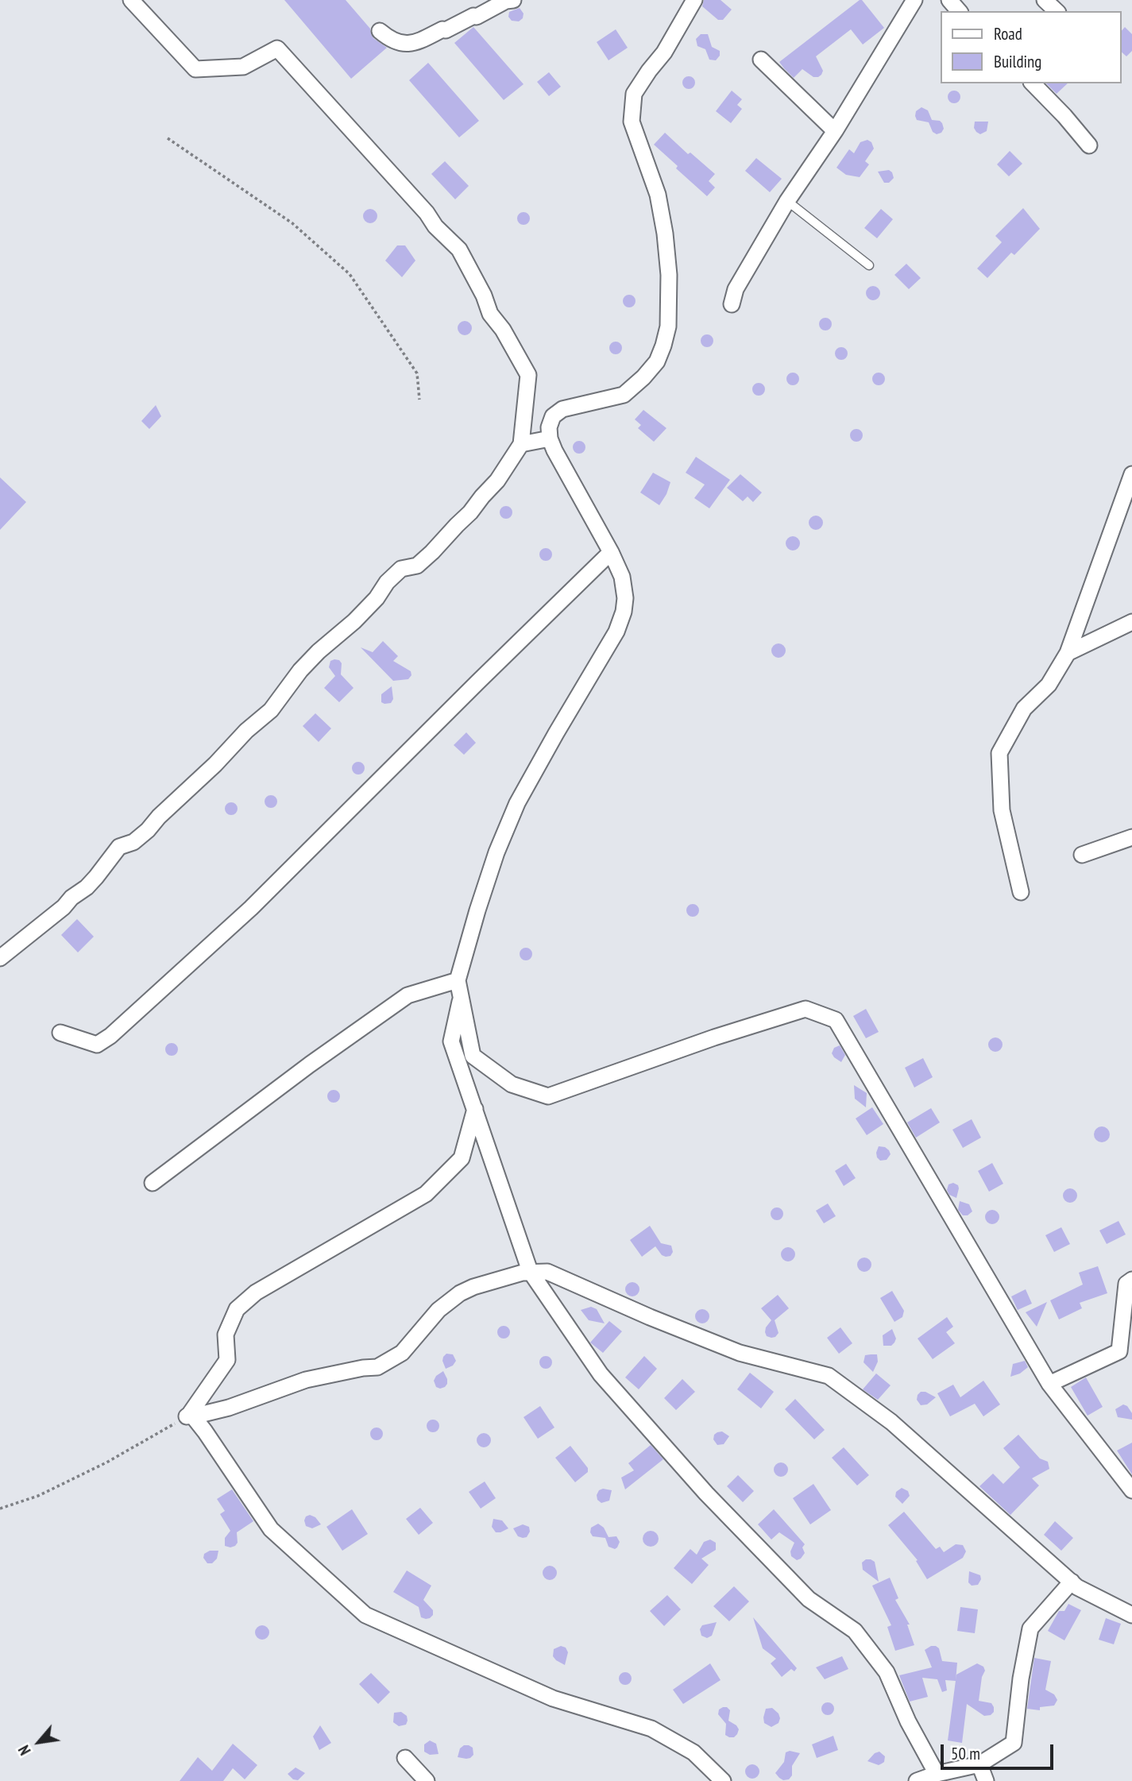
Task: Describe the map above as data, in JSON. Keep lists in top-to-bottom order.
{
  "legend": ["Road", "Building"],
  "scale_bar": "50 m",
  "north": "bottom left"
}
